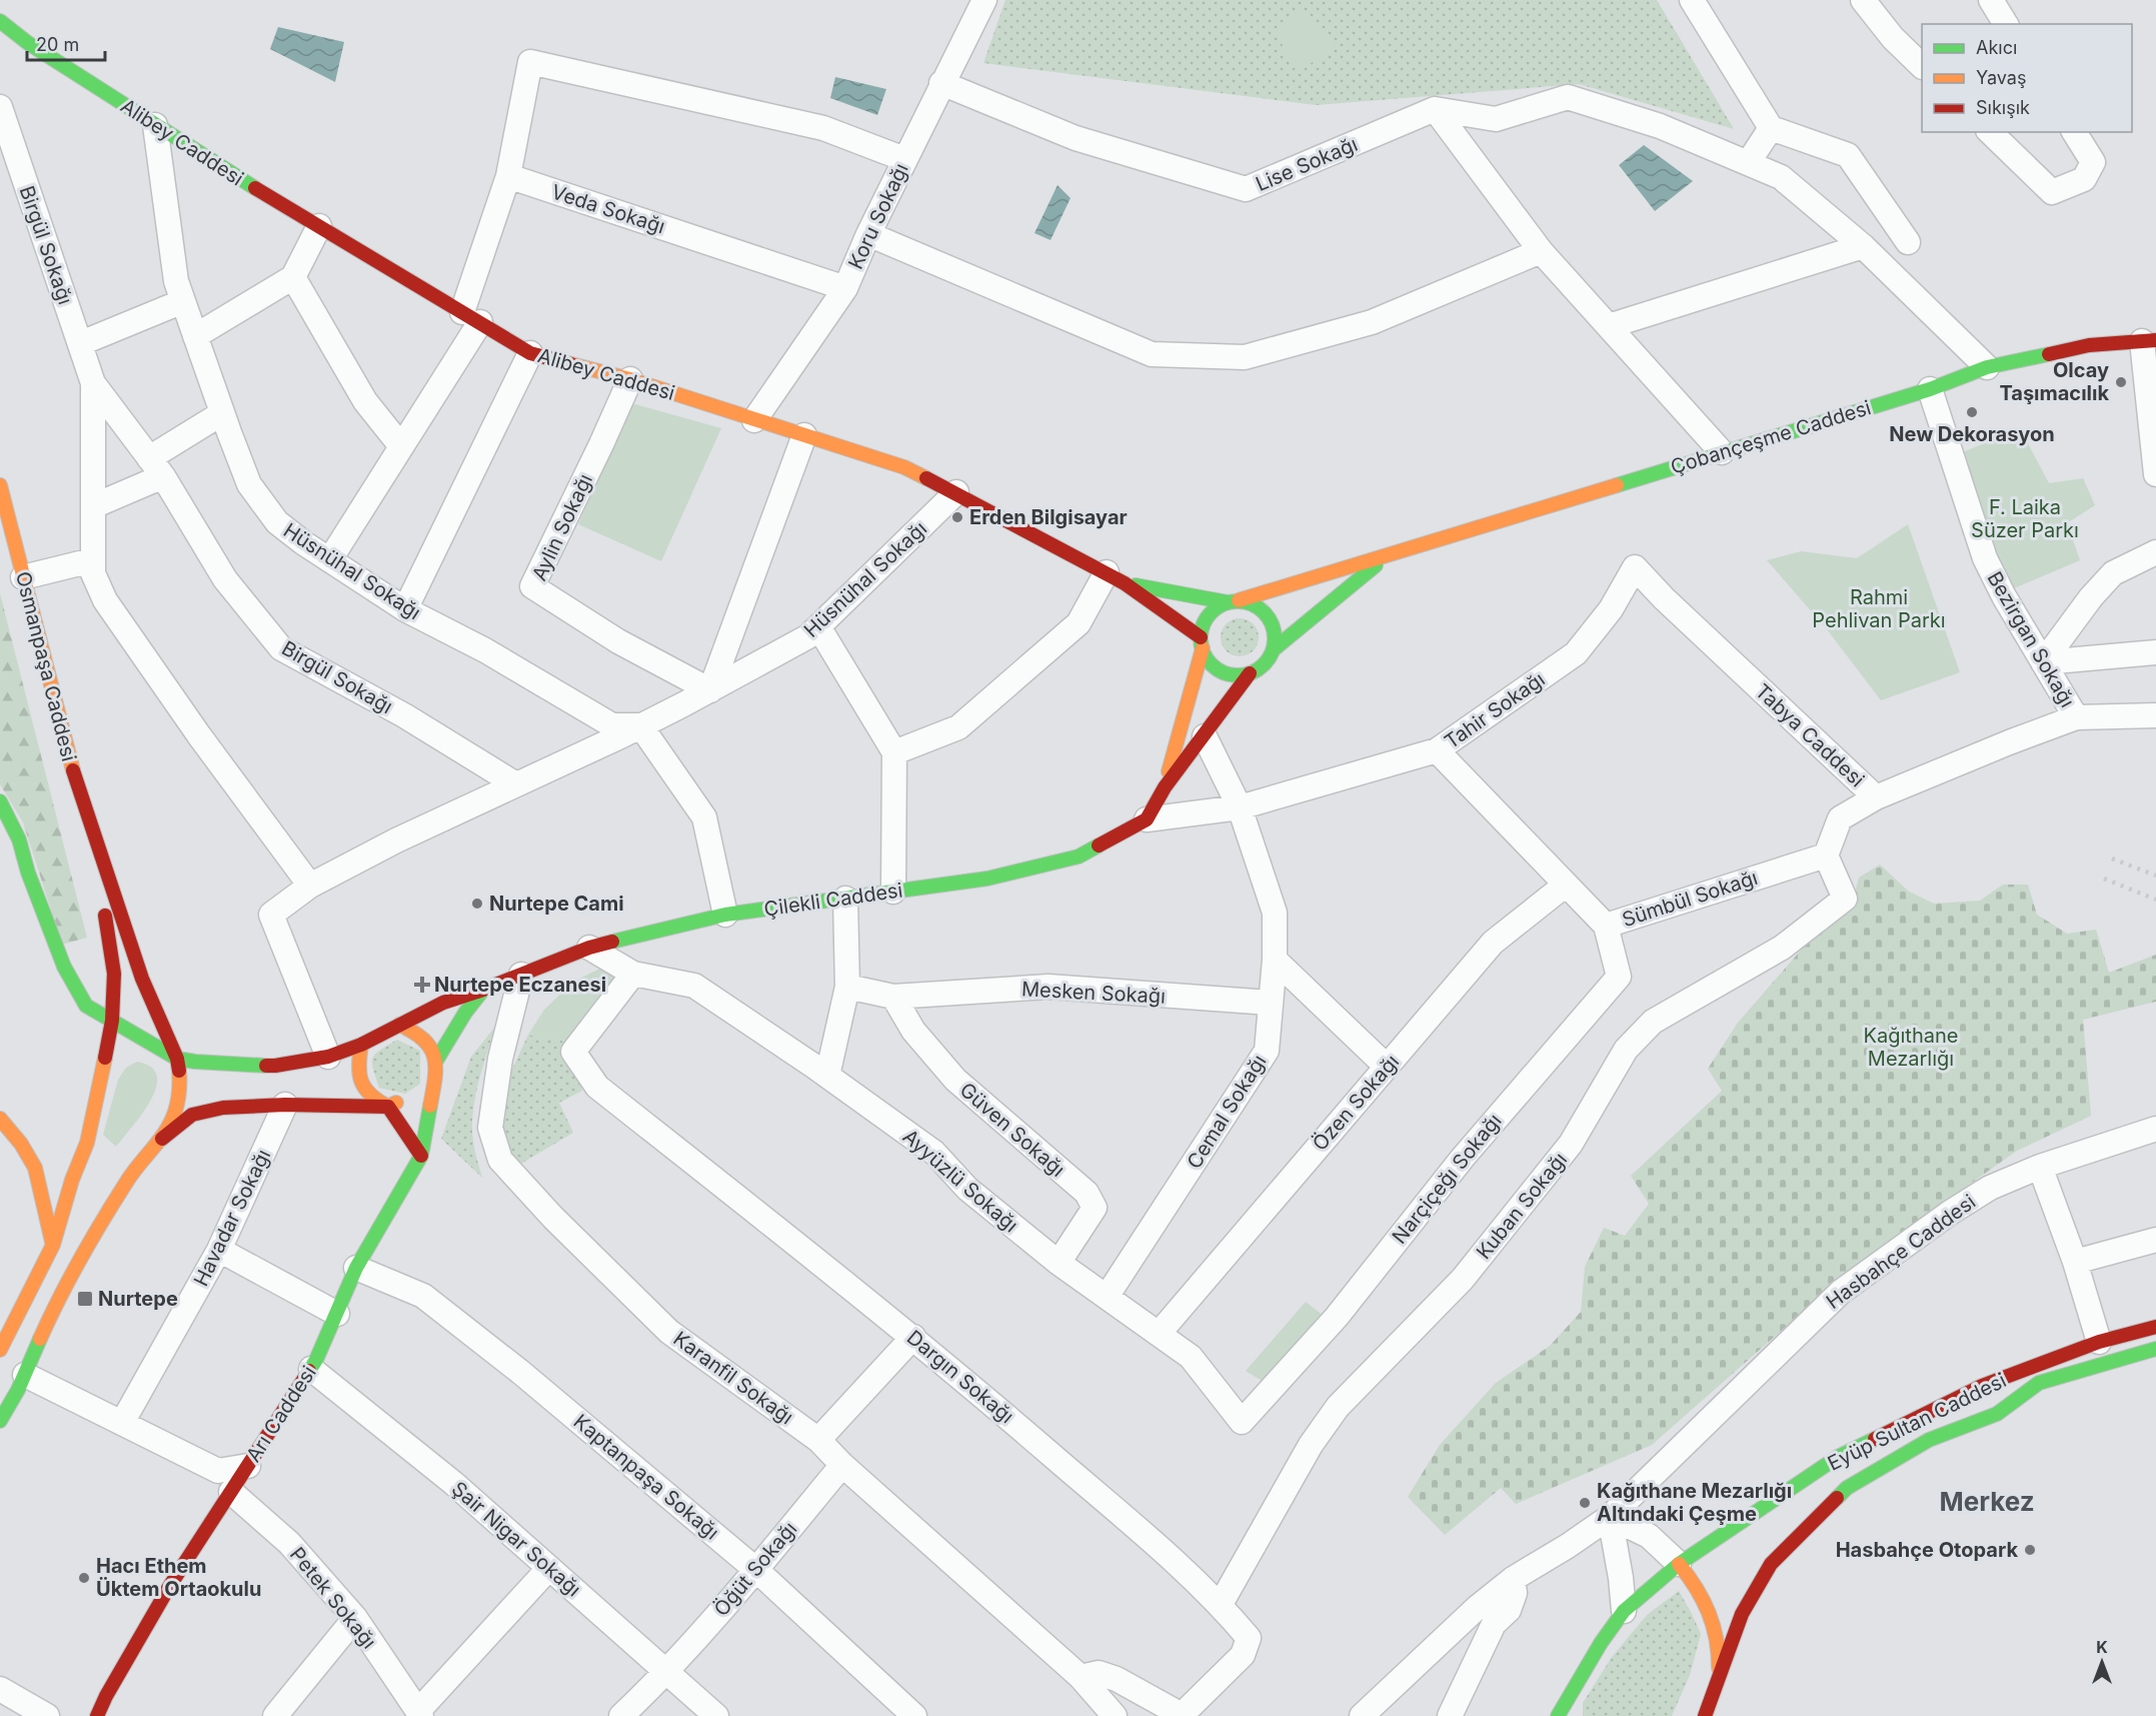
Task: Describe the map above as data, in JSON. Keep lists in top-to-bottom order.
{
  "streets": {
    "street": [
      "Alibey Caddesi",
      "Lise Sokağı",
      "Veda Sokağı",
      "Koru Sokağı",
      "Birgül Sokağı",
      "Çobançeşme Caddesi",
      "Aylin Sokağı",
      "Hüsnühal Sokağı",
      "Bezirgan Sokağı",
      "Osmanpaşa Caddesi",
      "Tahir Sokağı",
      "Tabya Caddesi",
      "Sümbül Sokağı",
      "Çilekli Caddesi",
      "Mesken Sokağı",
      "Özen Sokağı",
      "Cemal Sokağı",
      "Güven Sokağı",
      "Narçiçeğı Sokağı",
      "Ayyüzlü Sokağı",
      "Kuban Sokağı",
      "Havadar Sokağı",
      "Hasbahçe Caddesi",
      "Dargın Sokağı",
      "Karanfil Sokağı",
      "Arı Caddesi",
      "Eyüp Sultan Caddesi",
      "Kaptanpaşa Sokağı",
      "Şair Nigar Sokağı",
      "Öğüt Sokağı",
      "Petek Sokağı"
    ]
  },
  "crossings": [
    ["Alibey Caddesi", "Koru Sokağı"],
    ["Alibey Caddesi", "Çobançeşme Caddesi"],
    ["Alibey Caddesi", "Aylin Sokağı"],
    ["Alibey Caddesi", "Hüsnühal Sokağı"],
    ["Lise Sokağı", "Koru Sokağı"],
    ["Veda Sokağı", "Koru Sokağı"],
    ["Birgül Sokağı", "Hüsnühal Sokağı"],
    ["Çobançeşme Caddesi", "Bezirgan Sokağı"],
    ["Aylin Sokağı", "Hüsnühal Sokağı"],
    ["Hüsnühal Sokağı", "Çilekli Caddesi"],
    ["Bezirgan Sokağı", "Tabya Caddesi"],
    ["Osmanpaşa Caddesi", "Çilekli Caddesi"],
    ["Tahir Sokağı", "Tabya Caddesi"],
    ["Tahir Sokağı", "Sümbül Sokağı"],
    ["Tahir Sokağı", "Çilekli Caddesi"],
    ["Tahir Sokağı", "Cemal Sokağı"],
    ["Sümbül Sokağı", "Özen Sokağı"],
    ["Sümbül Sokağı", "Narçiçeğı Sokağı"],
    ["Sümbül Sokağı", "Kuban Sokağı"],
    ["Çilekli Caddesi", "Ayyüzlü Sokağı"],
    ["Çilekli Caddesi", "Karanfil Sokağı"],
    ["Mesken Sokağı", "Cemal Sokağı"],
    ["Mesken Sokağı", "Güven Sokağı"],
    ["Özen Sokağı", "Ayyüzlü Sokağı"],
    ["Cemal Sokağı", "Ayyüzlü Sokağı"],
    ["Güven Sokağı", "Ayyüzlü Sokağı"],
    ["Narçiçeğı Sokağı", "Ayyüzlü Sokağı"],
    ["Ayyüzlü Sokağı", "Dargın Sokağı"],
    ["Kuban Sokağı", "Dargın Sokağı"],
    ["Dargın Sokağı", "Karanfil Sokağı"],
    ["Karanfil Sokağı", "Öğüt Sokağı"],
    ["Arı Caddesi", "Kaptanpaşa Sokağı"],
    ["Arı Caddesi", "Şair Nigar Sokağı"],
    ["Arı Caddesi", "Petek Sokağı"],
    ["Kaptanpaşa Sokağı", "Öğüt Sokağı"],
    ["Şair Nigar Sokağı", "Öğüt Sokağı"]
  ],
  "districts": ["Merkez"],
  "parks": ["F. Laika Süzer Parkı", "Rahmi Pehlivan Parkı", "Kağıthane Mezarlığı"],
  "places": {
    "other": [
      "Olcay Taşımacılık",
      "New Dekorasyon",
      "Erden Bilgisayar",
      "Nurtepe Cami",
      "Kağıthane Mezarlığı Altındaki Çeşme",
      "Hasbahçe Otopark",
      "Hacı Ethem Üktem Ortaokulu"
    ],
    "health": ["Nurtepe Eczanesi"],
    "transit": ["Nurtepe"]
  },
  "legend": ["Akıcı", "Yavaş", "Sıkışık"],
  "scale_bar": "20 m",
  "north": "top"
}
